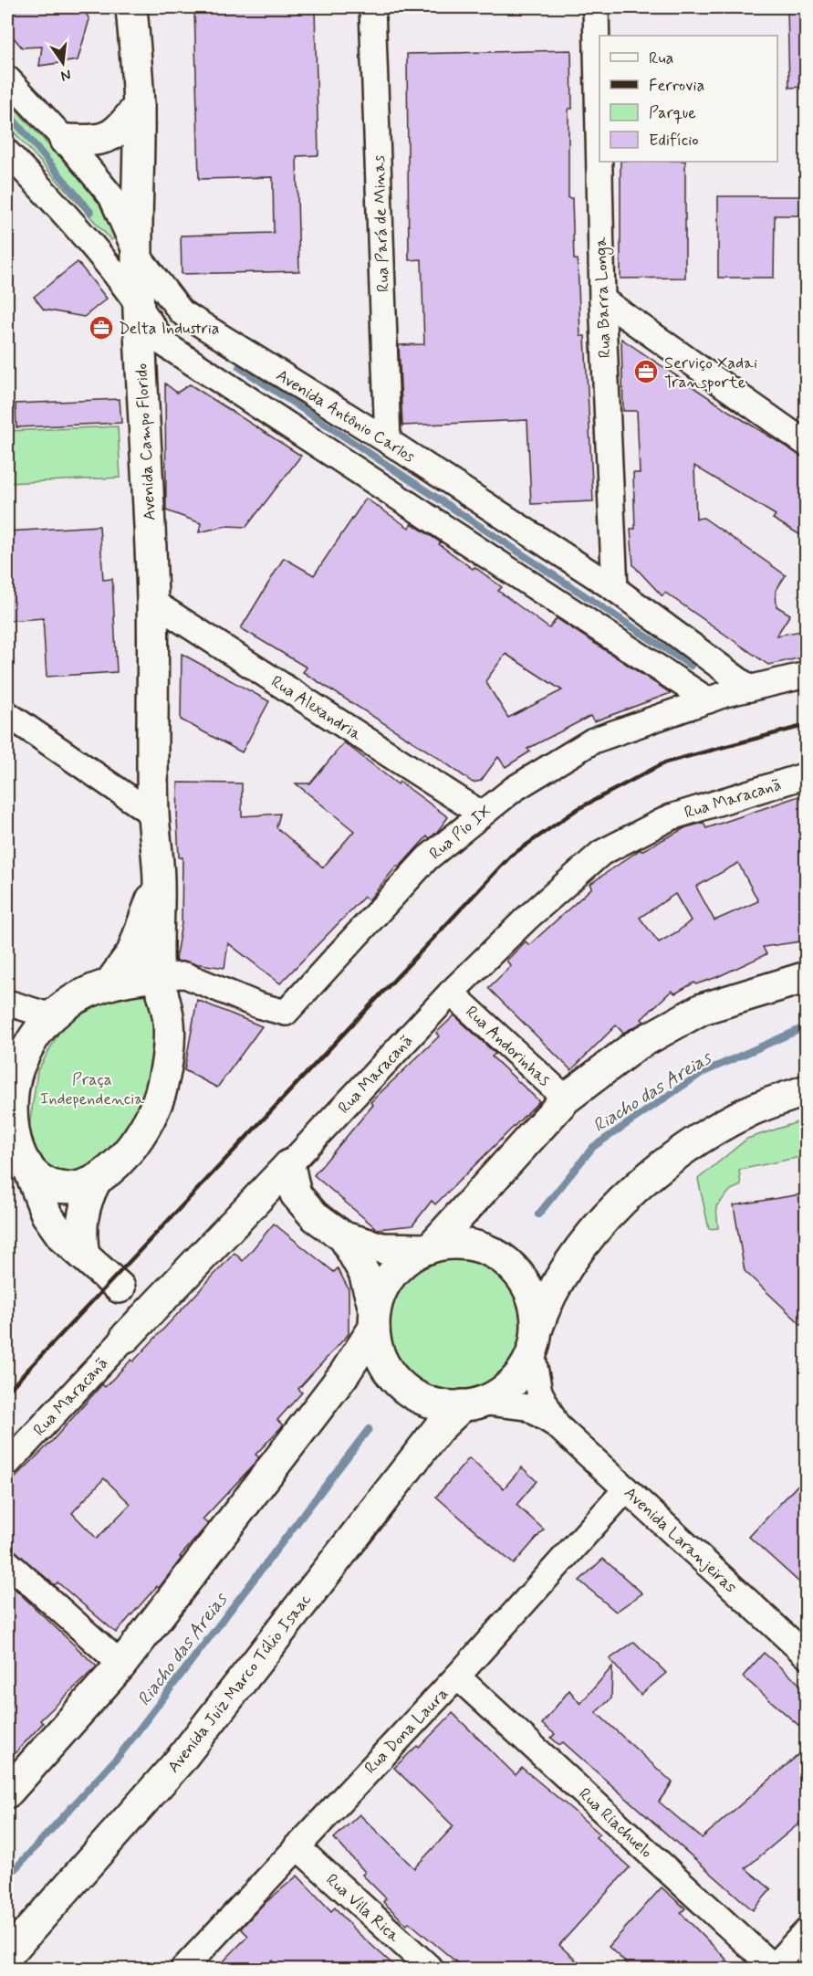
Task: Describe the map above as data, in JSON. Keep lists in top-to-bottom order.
{
  "streets": {
    "main road": ["Avenida Campo Florido", "Rua Maracanã", "Avenida Juiz Marco Túlio Isaac"],
    "street": [
      "Rua Pará de Minas",
      "Rua Barra Longa",
      "Avenida Antônio Carlos",
      "Rua Alexandria",
      "Rua Pio IX",
      "Rua Andorinhas",
      "Avenida Laranjeiras",
      "Rua Dona Laura",
      "Rua Riachuelo",
      "Rua Vila Rica"
    ]
  },
  "crossings": [
    ["Rua Pará de Minas", "Avenida Antônio Carlos"],
    ["Rua Barra Longa", "Avenida Antônio Carlos"],
    ["Avenida Antônio Carlos", "Avenida Campo Florido"],
    ["Avenida Antônio Carlos", "Rua Pio IX"],
    ["Avenida Campo Florido", "Rua Alexandria"],
    ["Avenida Campo Florido", "Rua Pio IX"],
    ["Rua Alexandria", "Rua Pio IX"],
    ["Rua Maracanã", "Rua Andorinhas"],
    ["Avenida Laranjeiras", "Avenida Juiz Marco Túlio Isaac"],
    ["Avenida Laranjeiras", "Rua Dona Laura"],
    ["Rua Dona Laura", "Rua Riachuelo"],
    ["Rua Dona Laura", "Rua Vila Rica"]
  ],
  "water": ["Riacho das Areias"],
  "parks": ["Praça Independencia"],
  "places": {
    "office": ["Delta Industria", "Serviço Xadai Transporte"]
  },
  "legend": [
    "Rua",
    "Ferrovia",
    "Parque",
    "Edifício"
  ],
  "north": "bottom"
}
